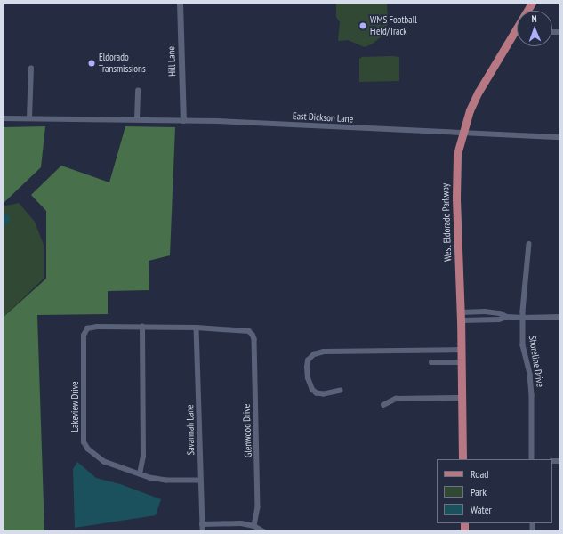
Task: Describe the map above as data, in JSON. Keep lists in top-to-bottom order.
{
  "streets": {
    "main road": ["West Eldorado Parkway"],
    "street": [
      "Hill Lane",
      "East Dickson Lane",
      "Shoreline Drive",
      "Lakeview Drive",
      "Savannah Lane",
      "Glenwood Drive"
    ]
  },
  "crossings": [
    ["Hill Lane", "East Dickson Lane"],
    ["East Dickson Lane", "West Eldorado Parkway"],
    ["Lakeview Drive", "Savannah Lane"],
    ["Savannah Lane", "Glenwood Drive"]
  ],
  "places": ["WMS Football Field/Track", "Eldorado Transmissions"],
  "legend": ["Road", "Park", "Water"],
  "north": "top"
}
